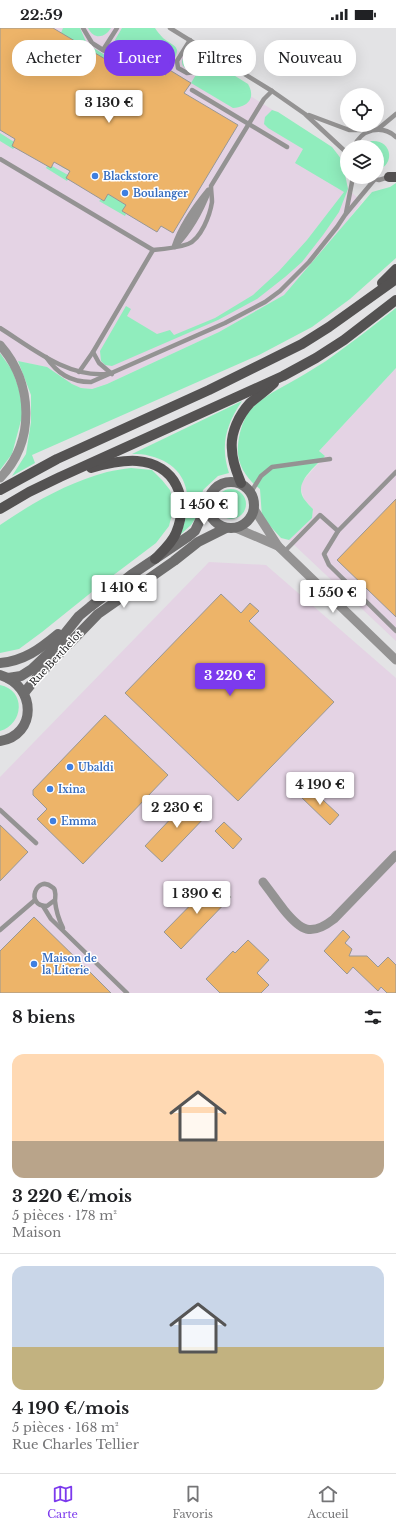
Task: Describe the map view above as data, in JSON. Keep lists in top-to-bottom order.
{
  "streets": {
    "street": ["Rue Berthelot"]
  },
  "places": [
    "Blackstore",
    "Boulanger",
    "Ubaldi",
    "Ixina",
    "Emma",
    "Maison de la Literie"
  ],
  "page": {
    "status": "22:59",
    "chip": [
      "Acheter",
      "Louer",
      "Filtres",
      "Nouveau"
    ],
    "price": [
      "3 130 €",
      "1 450 €",
      "1 410 €",
      "1 550 €",
      "3 220 €",
      "4 190 €",
      "2 230 €",
      "1 390 €"
    ],
    "heading": "8 biens",
    "list": [
      {
        "name": "3 220 €/mois",
        "note": "5 pièces · 178 m² · Maison"
      },
      {
        "name": "4 190 €/mois",
        "note": "5 pièces · 168 m² · Rue Charles Tellier"
      }
    ],
    "tabs": ["Carte", "Favoris", "Accueil"]
  }
}
